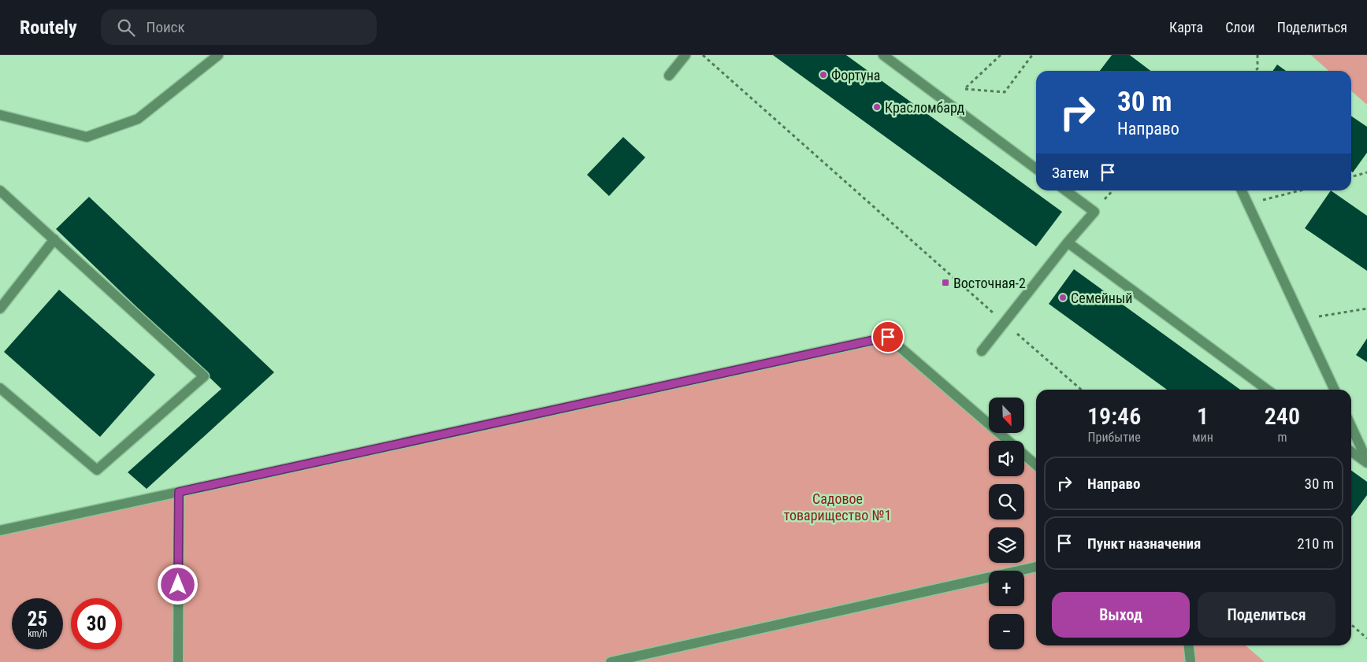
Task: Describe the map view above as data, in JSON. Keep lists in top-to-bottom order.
{
  "parks": ["Садовое товарищество №1"],
  "places": {
    "other": ["Фортуна", "Красломбард", "Семейный"],
    "transit": ["Восточная-2"]
  },
  "north": "bottom right",
  "page": {
    "header": "Routely",
    "search": "Поиск",
    "nav": ["Карта", "Слои", "Поделиться"],
    "turn": ["30 m", "Направо"],
    "then": "Затем",
    "eta": [
      "19:46",
      "Прибытие",
      "1",
      "мин",
      "240",
      "m"
    ],
    "map_buttons": ["+", "−"],
    "list": [
      {
        "name": "Направо",
        "value": "30 m"
      },
      {
        "name": "Пункт назначения",
        "value": "210 m"
      }
    ],
    "buttons": ["Выход", "Поделиться"],
    "speed": "25 km/h",
    "limit": "30"
  }
}
